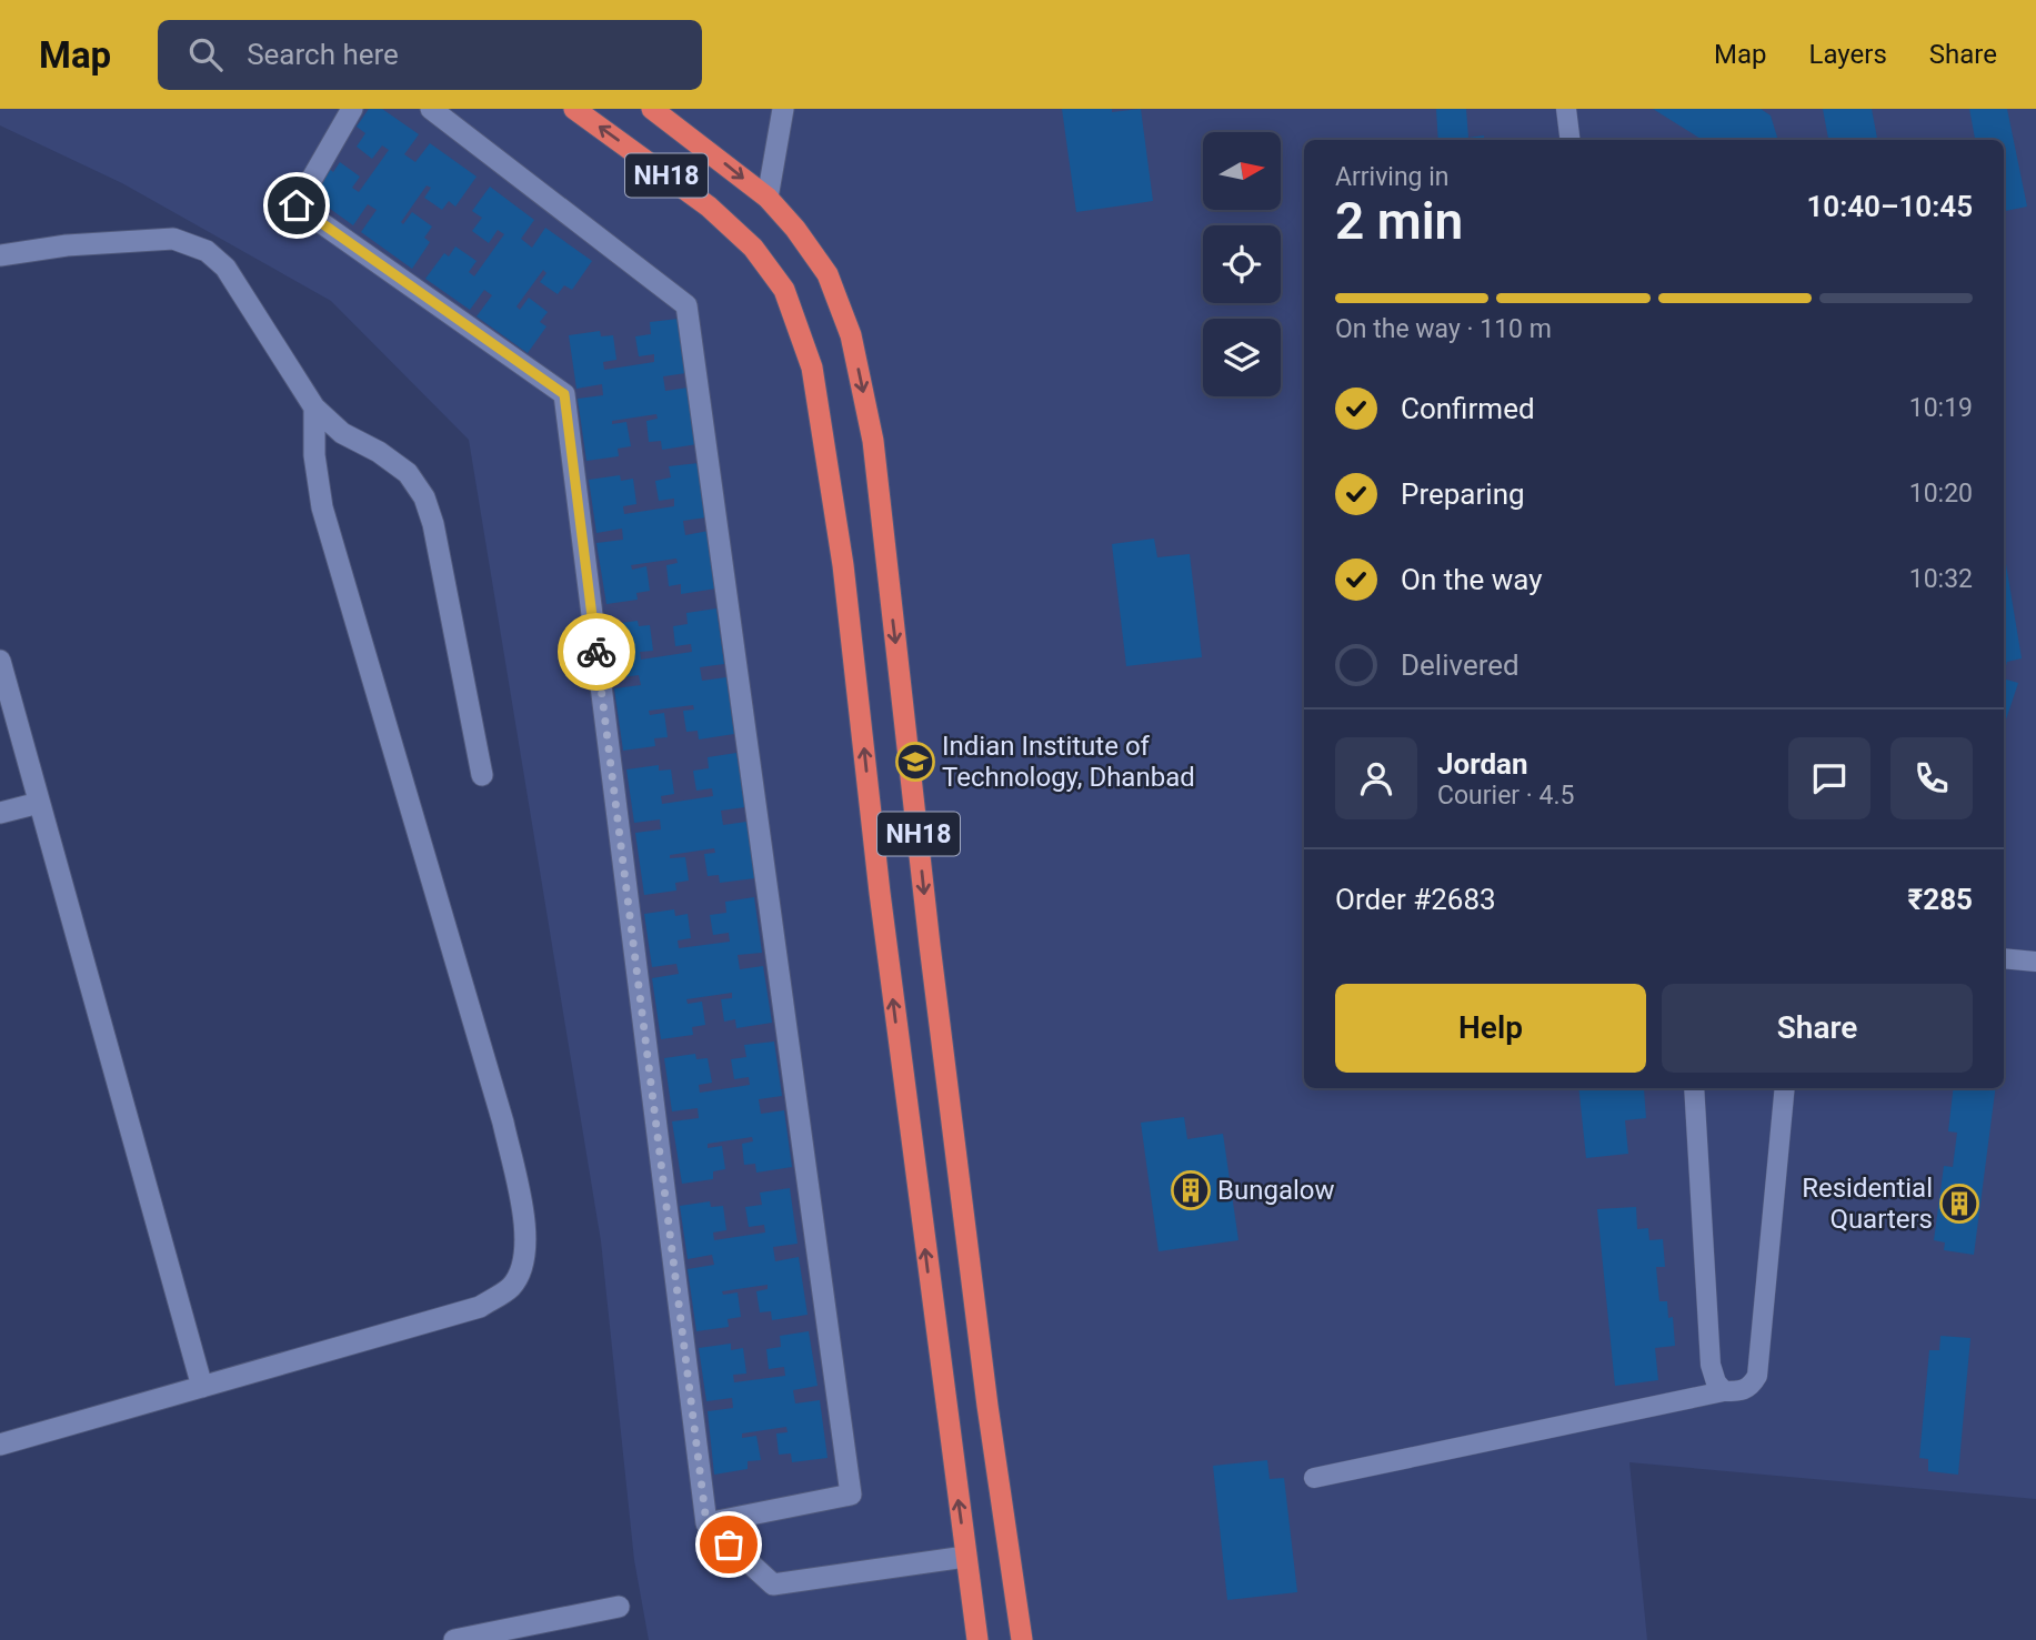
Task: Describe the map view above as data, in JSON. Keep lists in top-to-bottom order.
{
  "streets": {
    "highway": ["NH18"]
  },
  "places": {
    "school or university": ["Indian Institute of Technology, Dhanbad"],
    "building": ["Bungalow", "Residential Quarters"]
  },
  "north": "right",
  "page": {
    "header": "Map",
    "search": "Search here",
    "nav": ["Map", "Layers", "Share"],
    "heading": ["2 min", "Arriving in", "10:40–10:45"],
    "panel": [
      "Jordan",
      "Courier · 4.5",
      "Order #2683",
      "₹285"
    ],
    "bar": "On the way · 110 m",
    "list": [
      ["Confirmed", "10:19"],
      ["Preparing", "10:20"],
      ["On the way", "10:32"],
      "Delivered"
    ],
    "buttons": ["Help", "Share"]
  }
}
